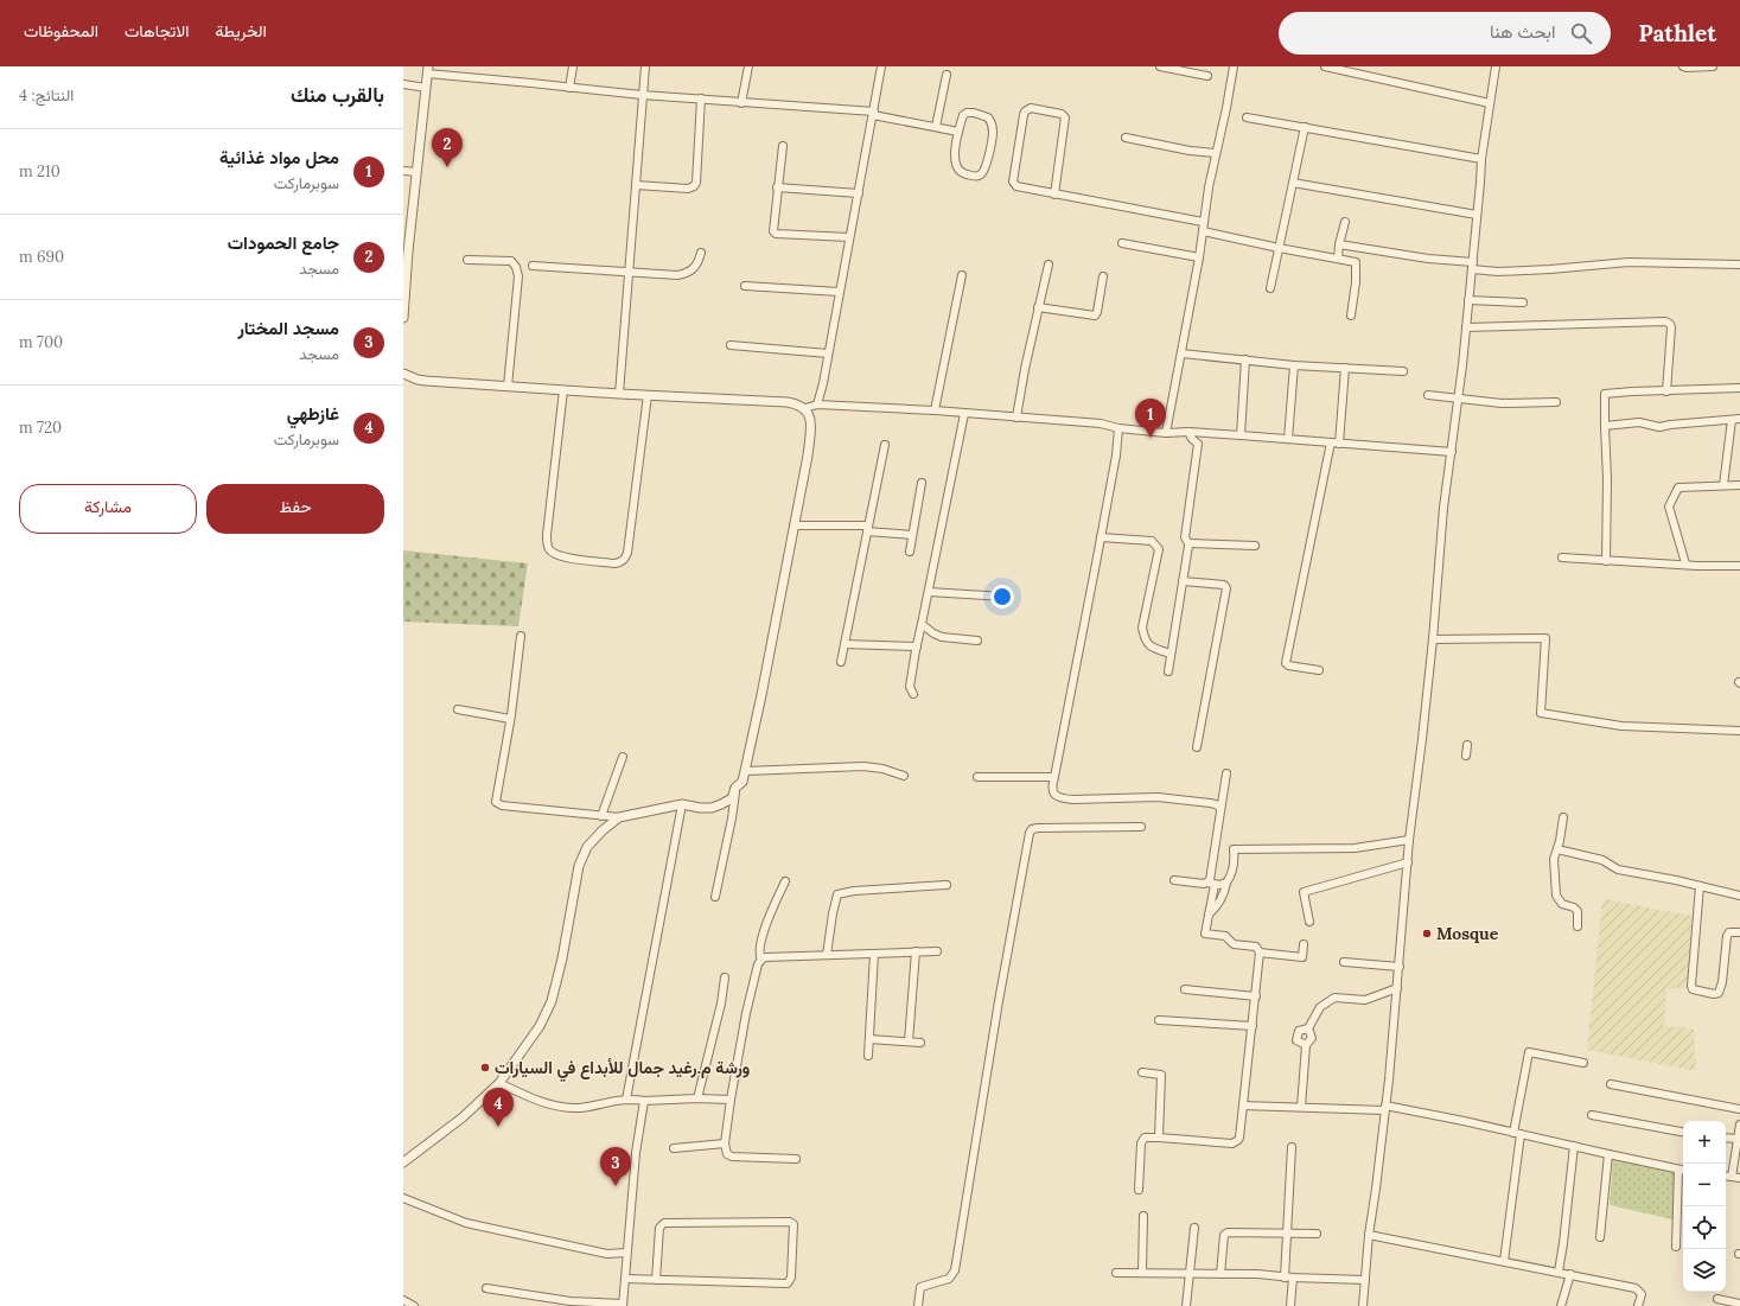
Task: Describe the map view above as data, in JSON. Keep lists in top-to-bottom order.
{
  "places": ["Mosque", "ورشة م.رغيد جمال للأبداع في السيارات"],
  "page": {
    "header": "Pathlet",
    "search": "ابحث هنا",
    "nav": ["الخريطة", "الاتجاهات", "المحفوظات"],
    "heading": ["بالقرب منك", "النتائج: 4"],
    "pins": [
      "2",
      "1",
      "4",
      "3"
    ],
    "list": [
      {
        "mark": "1",
        "name": "محل مواد غذائية",
        "note": "سوبرماركت",
        "value": "210 m"
      },
      {
        "mark": "2",
        "name": "جامع الحمودات",
        "note": "مسجد",
        "value": "690 m"
      },
      {
        "mark": "3",
        "name": "مسجد المختار",
        "note": "مسجد",
        "value": "700 m"
      },
      {
        "mark": "4",
        "name": "غازطهي",
        "note": "سوبرماركت",
        "value": "720 m"
      }
    ],
    "buttons": ["حفظ", "مشاركة"],
    "map_buttons": ["+", "−"]
  }
}
